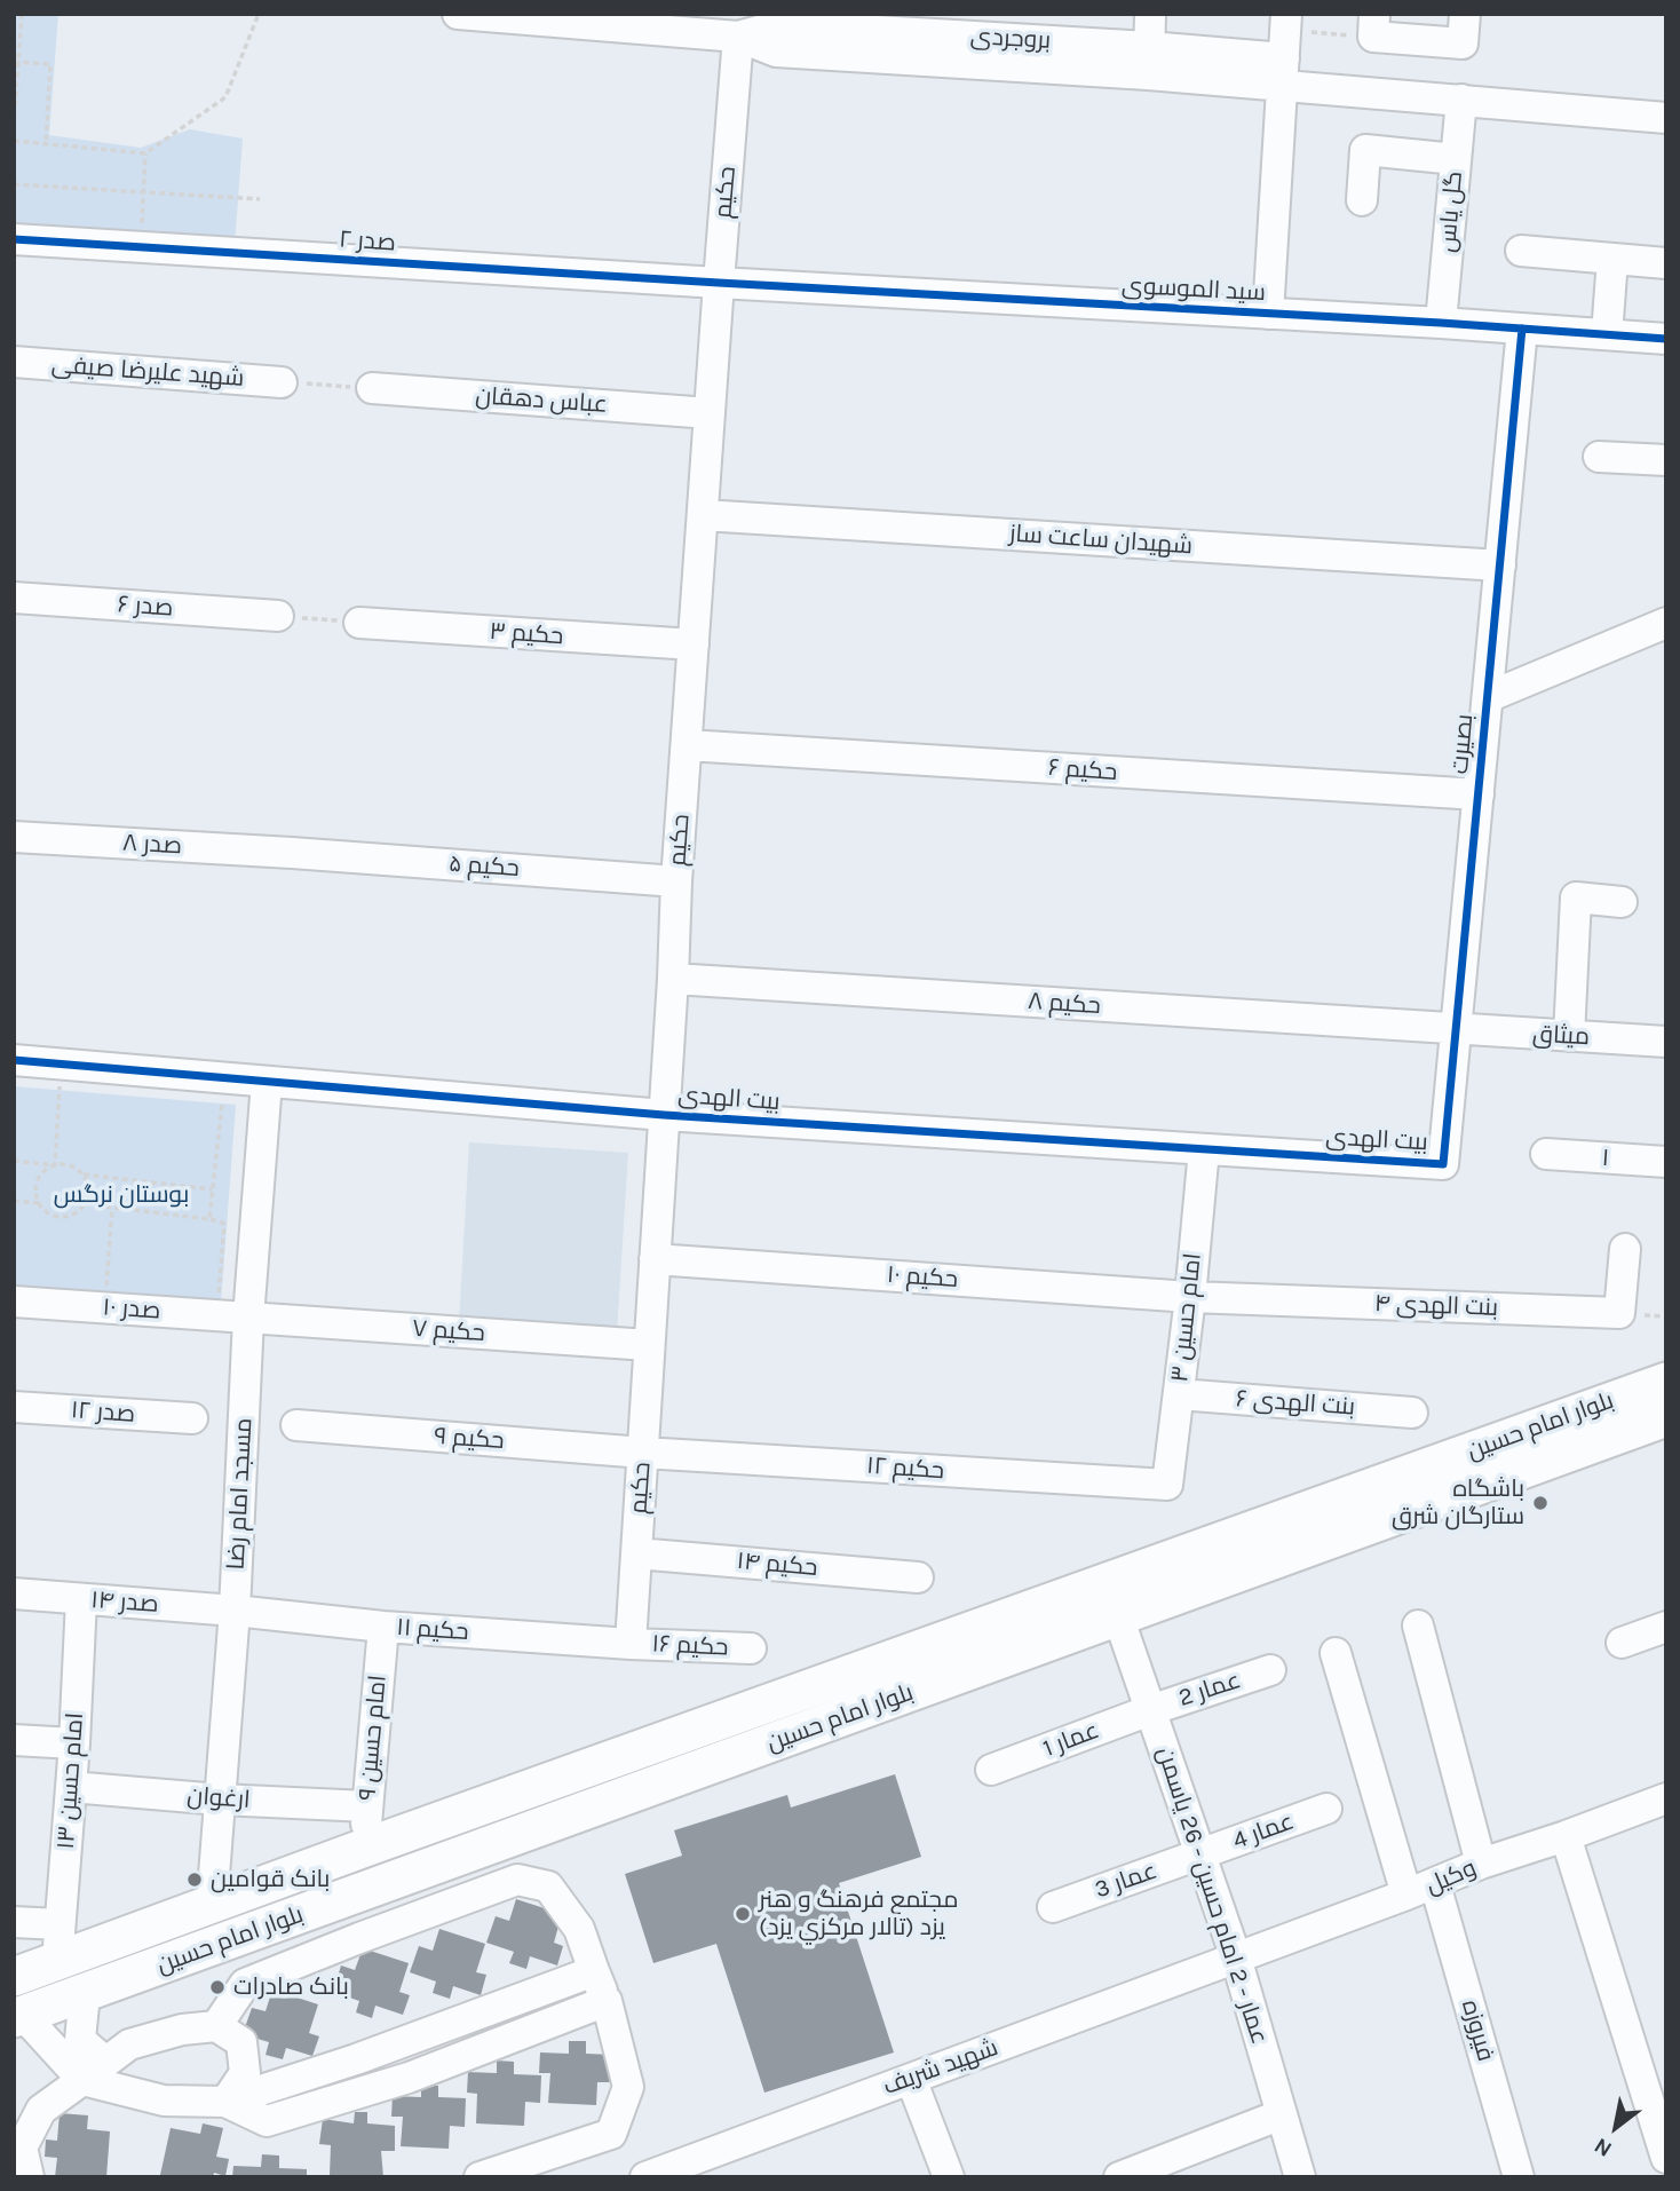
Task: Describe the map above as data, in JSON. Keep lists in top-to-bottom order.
{
  "streets": {
    "main road": ["بلوار امام حسین"],
    "street": [
      "بروجردی",
      "حکیم",
      "گل یاس",
      "صدر ۲",
      "سید الموسوی",
      "شهید علیرضا صیفی",
      "عباس دهقان",
      "شهیدان ساعت ساز",
      "صدر ۶",
      "حکیم ۳",
      "بصیرت",
      "حکیم ۶",
      "صدر ۸",
      "حکیم ۵",
      "حکیم ۸",
      "میثاق",
      "بیت الهدی",
      "۱",
      "حکیم ۱۰",
      "بنت الهدی ۴",
      "صدر ۱۰",
      "امام حسین ۳",
      "حکیم ۷",
      "بنت الهدی ۶",
      "صدر ۱۲",
      "حکیم ۹",
      "حکیم ۱۲",
      "مسجد امام رضا",
      "حکیم ۱۴",
      "صدر ۱۴",
      "حکیم ۱۱",
      "حکیم ۱۶",
      "عمار 2",
      "امام حسین ۹",
      "عمار 1",
      "امام حسین ۱۳",
      "ارغوان",
      "عمار 4",
      "وکیل",
      "عمار 3",
      "عمار - 2 امام حسین - 26 یاسمن",
      "فیروزه",
      "شهید شریف"
    ]
  },
  "crossings": [
    ["بروجردی", "حکیم"],
    ["بروجردی", "گل یاس"],
    ["حکیم", "صدر ۲"],
    ["حکیم", "سید الموسوی"],
    ["حکیم", "عباس دهقان"],
    ["حکیم", "شهیدان ساعت ساز"],
    ["حکیم", "حکیم ۳"],
    ["حکیم", "حکیم ۶"],
    ["حکیم", "حکیم ۵"],
    ["حکیم", "حکیم ۸"],
    ["حکیم", "بیت الهدی"],
    ["حکیم", "حکیم ۱۰"],
    ["حکیم", "حکیم ۷"],
    ["حکیم", "حکیم ۹"],
    ["حکیم", "حکیم ۱۲"],
    ["حکیم", "حکیم ۱۴"],
    ["حکیم", "حکیم ۱۱"],
    ["حکیم", "حکیم ۱۶"],
    ["گل یاس", "سید الموسوی"],
    ["صدر ۲", "سید الموسوی"],
    ["سید الموسوی", "بصیرت"],
    ["شهیدان ساعت ساز", "بصیرت"],
    ["بصیرت", "حکیم ۶"],
    ["بصیرت", "حکیم ۸"],
    ["بصیرت", "میثاق"],
    ["بصیرت", "بیت الهدی"],
    ["صدر ۸", "حکیم ۵"],
    ["حکیم ۸", "میثاق"],
    ["بیت الهدی", "امام حسین ۳"],
    ["بیت الهدی", "مسجد امام رضا"],
    ["حکیم ۱۰", "بنت الهدی ۴"],
    ["حکیم ۱۰", "امام حسین ۳"],
    ["بنت الهدی ۴", "امام حسین ۳"],
    ["صدر ۱۰", "حکیم ۷"],
    ["صدر ۱۰", "مسجد امام رضا"],
    ["امام حسین ۳", "بنت الهدی ۶"],
    ["امام حسین ۳", "حکیم ۱۲"],
    ["حکیم ۷", "مسجد امام رضا"],
    ["بلوار امام حسین", "مسجد امام رضا"],
    ["بلوار امام حسین", "امام حسین ۹"],
    ["بلوار امام حسین", "امام حسین ۱۳"],
    ["بلوار امام حسین", "عمار - 2 امام حسین - 26 یاسمن"],
    ["حکیم ۹", "حکیم ۱۲"],
    ["مسجد امام رضا", "صدر ۱۴"],
    ["مسجد امام رضا", "حکیم ۱۱"],
    ["مسجد امام رضا", "ارغوان"],
    ["صدر ۱۴", "حکیم ۱۱"],
    ["صدر ۱۴", "امام حسین ۱۳"],
    ["حکیم ۱۱", "حکیم ۱۶"],
    ["حکیم ۱۱", "امام حسین ۹"],
    ["عمار 2", "عمار 1"],
    ["عمار 2", "عمار - 2 امام حسین - 26 یاسمن"],
    ["امام حسین ۹", "ارغوان"],
    ["عمار 1", "عمار - 2 امام حسین - 26 یاسمن"],
    ["امام حسین ۱۳", "ارغوان"],
    ["عمار 4", "عمار 3"],
    ["عمار 4", "عمار - 2 امام حسین - 26 یاسمن"],
    ["وکیل", "عمار - 2 امام حسین - 26 یاسمن"],
    ["وکیل", "فیروزه"],
    ["وکیل", "شهید شریف"],
    ["عمار 3", "عمار - 2 امام حسین - 26 یاسمن"],
    ["عمار - 2 امام حسین - 26 یاسمن", "شهید شریف"]
  ],
  "parks": ["بوستان نرگس"],
  "places": [
    "باشگاه ستارگان شرق",
    "بانک قوامین",
    "مجتمع فرهنگ و هنر یزد (تالار مركزي یزد)",
    "بانک صادرات"
  ],
  "north": "bottom left"
}
